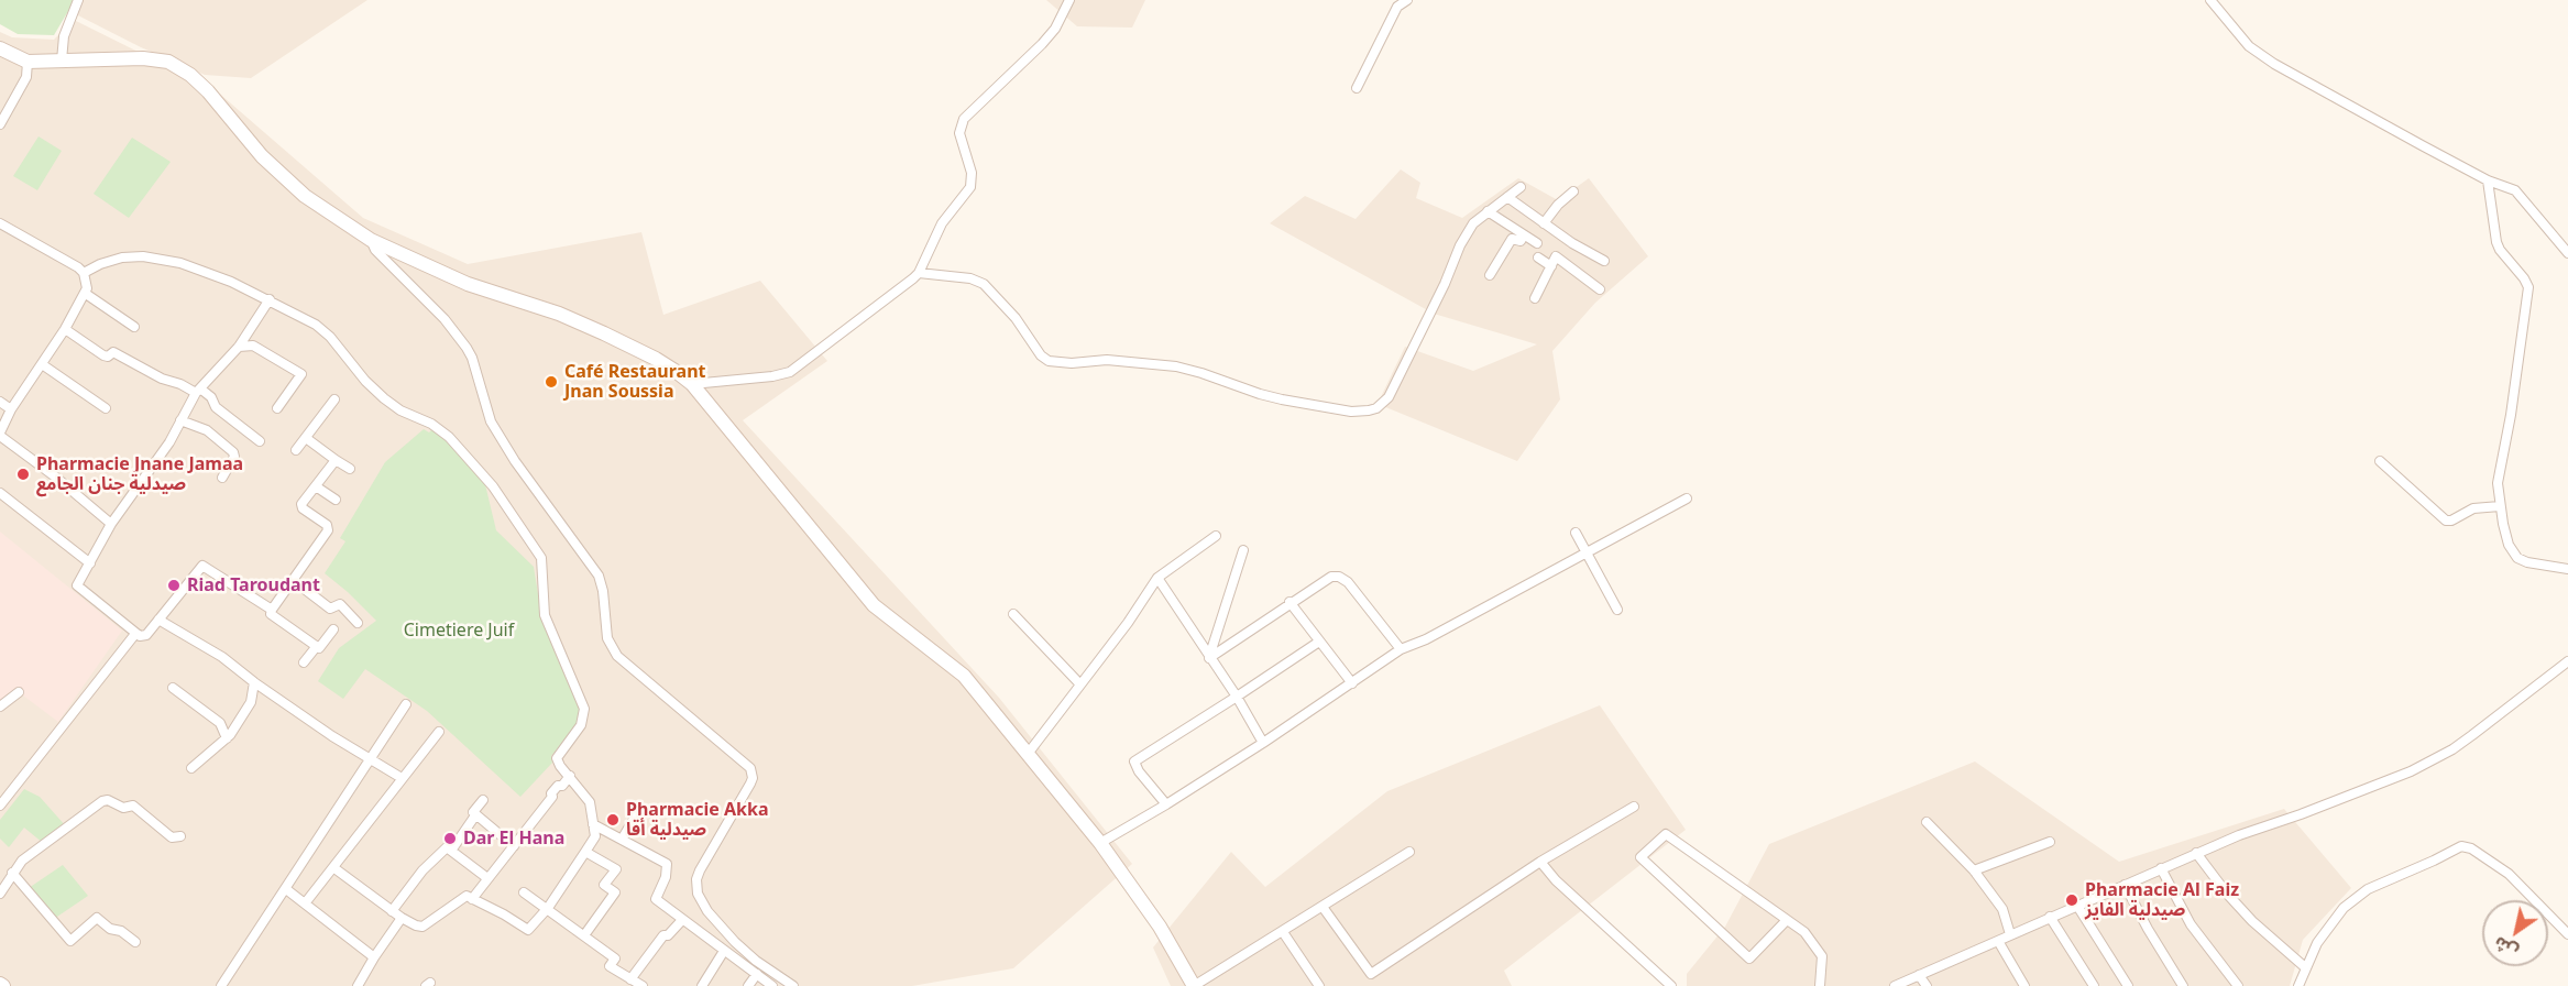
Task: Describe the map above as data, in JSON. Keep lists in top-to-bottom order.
{
  "parks": ["Cimetiere Juif"],
  "places": [
    "Café Restaurant Jnan Soussia",
    "Pharmacie Jnane Jamaa صيدلية جنان الجامع",
    "Riad Taroudant",
    "Pharmacie Akka صيدلية أقا",
    "Dar El Hana",
    "Pharmacie Al Faiz صيدلية الفايز"
  ],
  "north": "bottom left"
}
